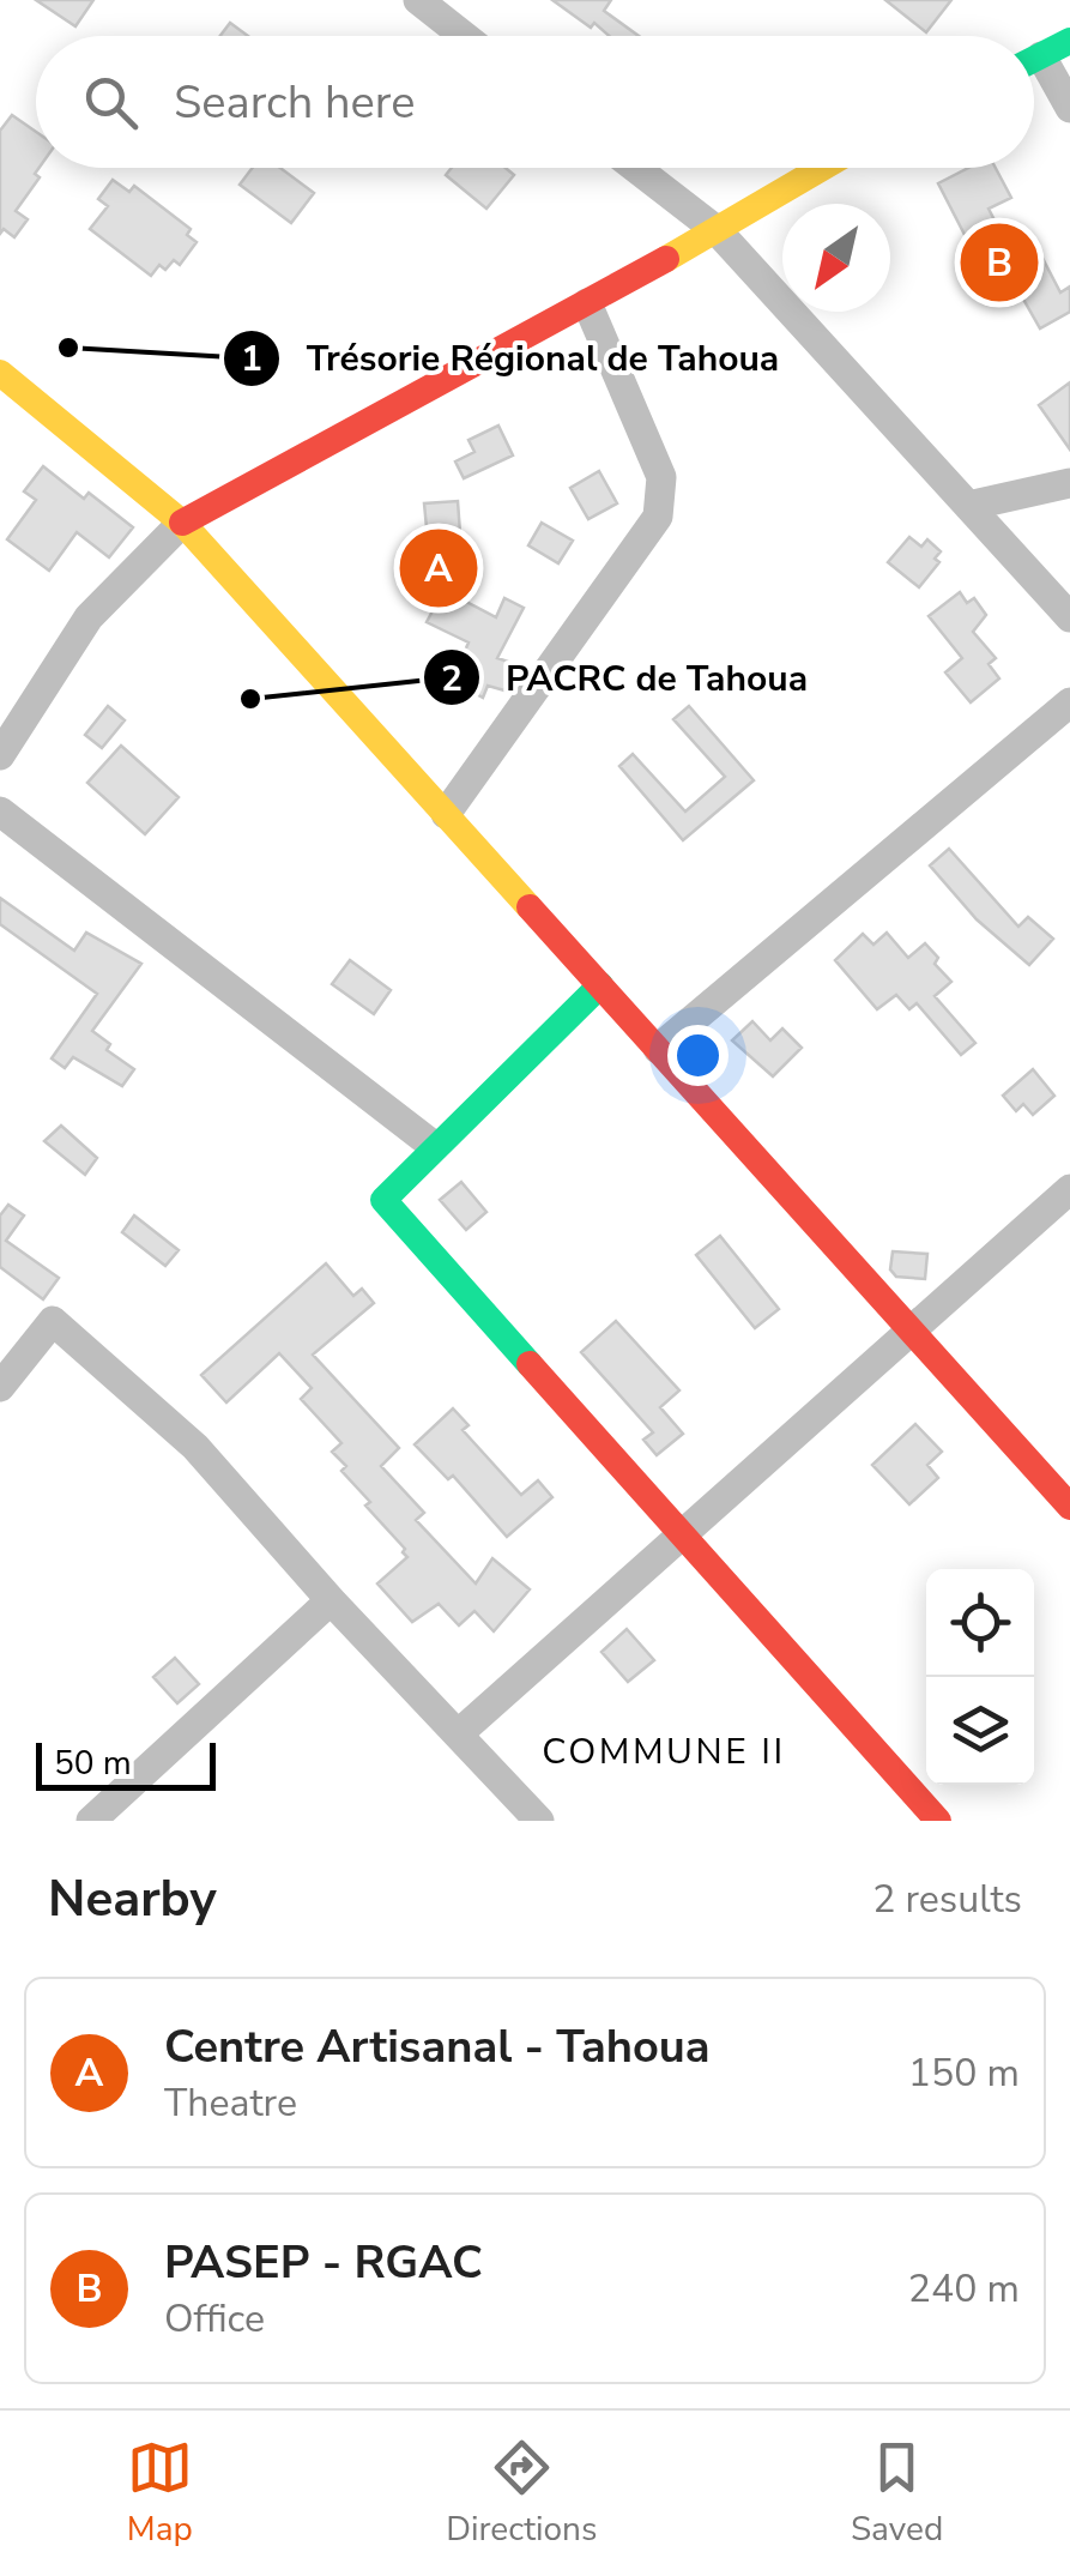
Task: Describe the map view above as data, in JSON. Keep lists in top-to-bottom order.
{
  "districts": ["COMMUNE II"],
  "places": ["Trésorie Régional de Tahoua", "PACRC de Tahoua"],
  "scale_bar": "50 m",
  "north": "bottom left",
  "page": {
    "search": "Search here",
    "pins": ["B", "A"],
    "scale": "50 m",
    "heading": ["Nearby", "2 results"],
    "list": [
      {
        "mark": "A",
        "name": "Centre Artisanal - Tahoua",
        "note": "Theatre",
        "value": "150 m"
      },
      {
        "mark": "B",
        "name": "PASEP - RGAC",
        "note": "Office",
        "value": "240 m"
      }
    ],
    "nav": ["Map", "Directions", "Saved"]
  }
}
